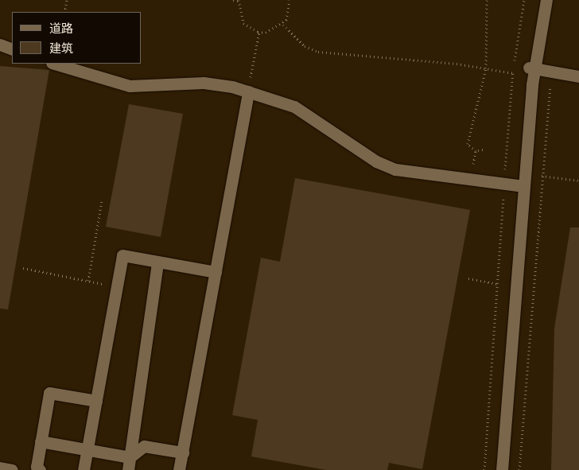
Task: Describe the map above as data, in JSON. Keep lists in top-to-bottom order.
{
  "legend": ["道路", "建筑"]
}
